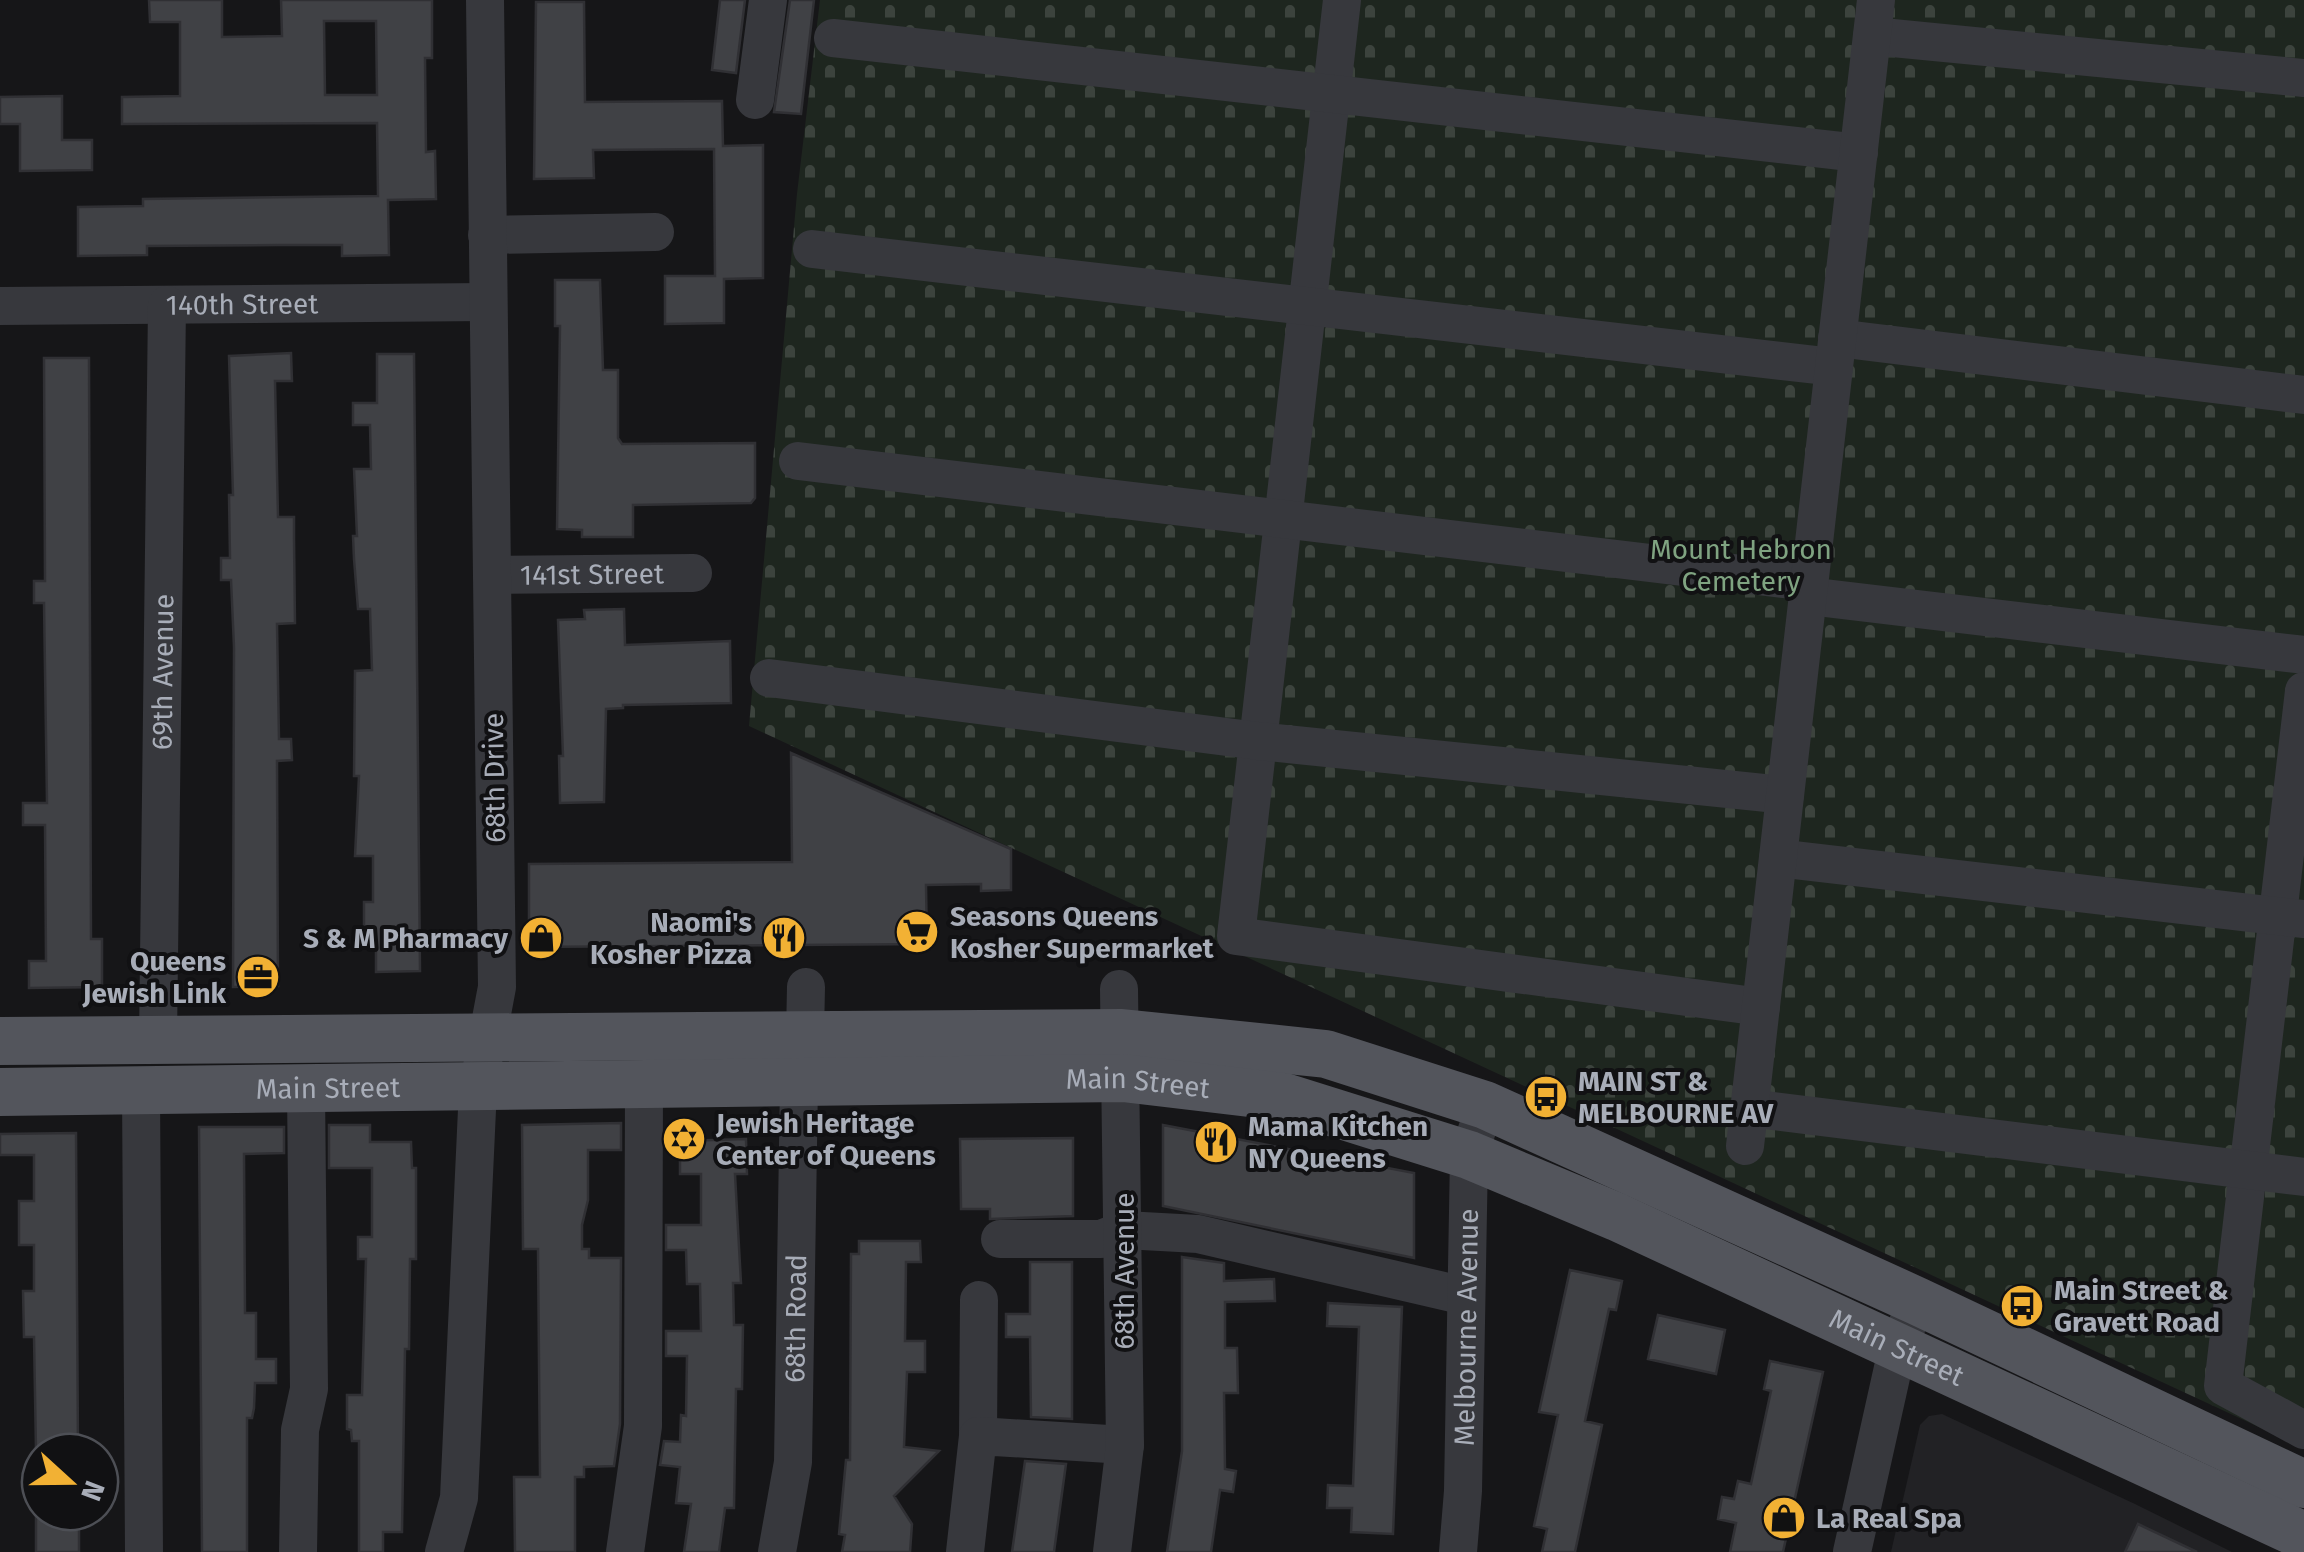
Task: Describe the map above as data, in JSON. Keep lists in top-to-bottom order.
{
  "streets": {
    "main road": ["Main Street"],
    "street": [
      "140th Street",
      "141st Street",
      "69th Avenue",
      "68th Drive",
      "68th Avenue",
      "68th Road",
      "Melbourne Avenue"
    ]
  },
  "crossings": [
    ["140th Street", "69th Avenue"],
    ["140th Street", "68th Drive"],
    ["141st Street", "68th Drive"],
    ["69th Avenue", "Main Street"],
    ["68th Drive", "Main Street"],
    ["Main Street", "68th Avenue"],
    ["Main Street", "68th Road"],
    ["Main Street", "Melbourne Avenue"]
  ],
  "parks": ["Mount Hebron Cemetery"],
  "places": {
    "supermarket": ["Seasons Queens Kosher Supermarket"],
    "shop": ["S & M Pharmacy", "La Real Spa"],
    "restaurant": ["Naomi's Kosher Pizza", "Mama Kitchen NY Queens"],
    "office": ["Queens Jewish Link"],
    "bus stop": ["MAIN ST & MELBOURNE AV", "Main Street & Gravett Road"],
    "synagogue": ["Jewish Heritage Center of Queens"]
  },
  "north": "right"
}
